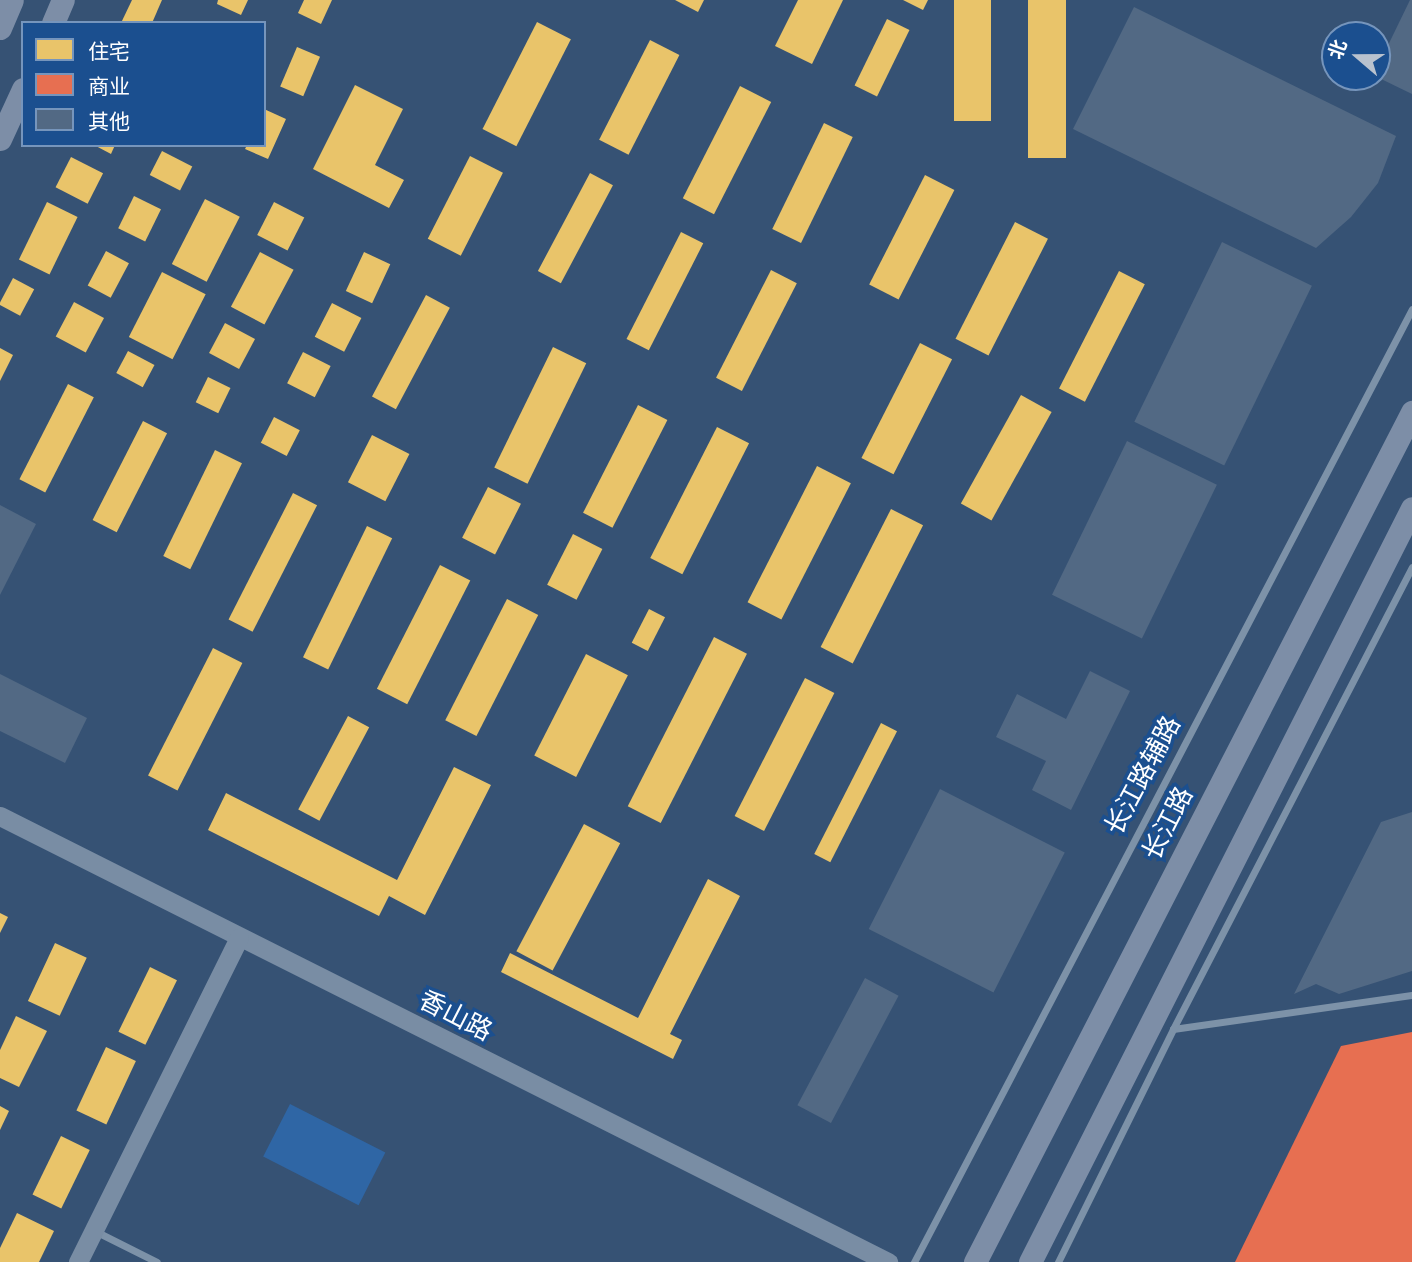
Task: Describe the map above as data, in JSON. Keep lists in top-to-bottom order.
{
  "streets": {
    "main road": ["长江路"],
    "street": ["香山路"],
    "lane": ["长江路辅路"]
  },
  "legend": ["住宅", "商业", "其他"],
  "north": "left"
}
